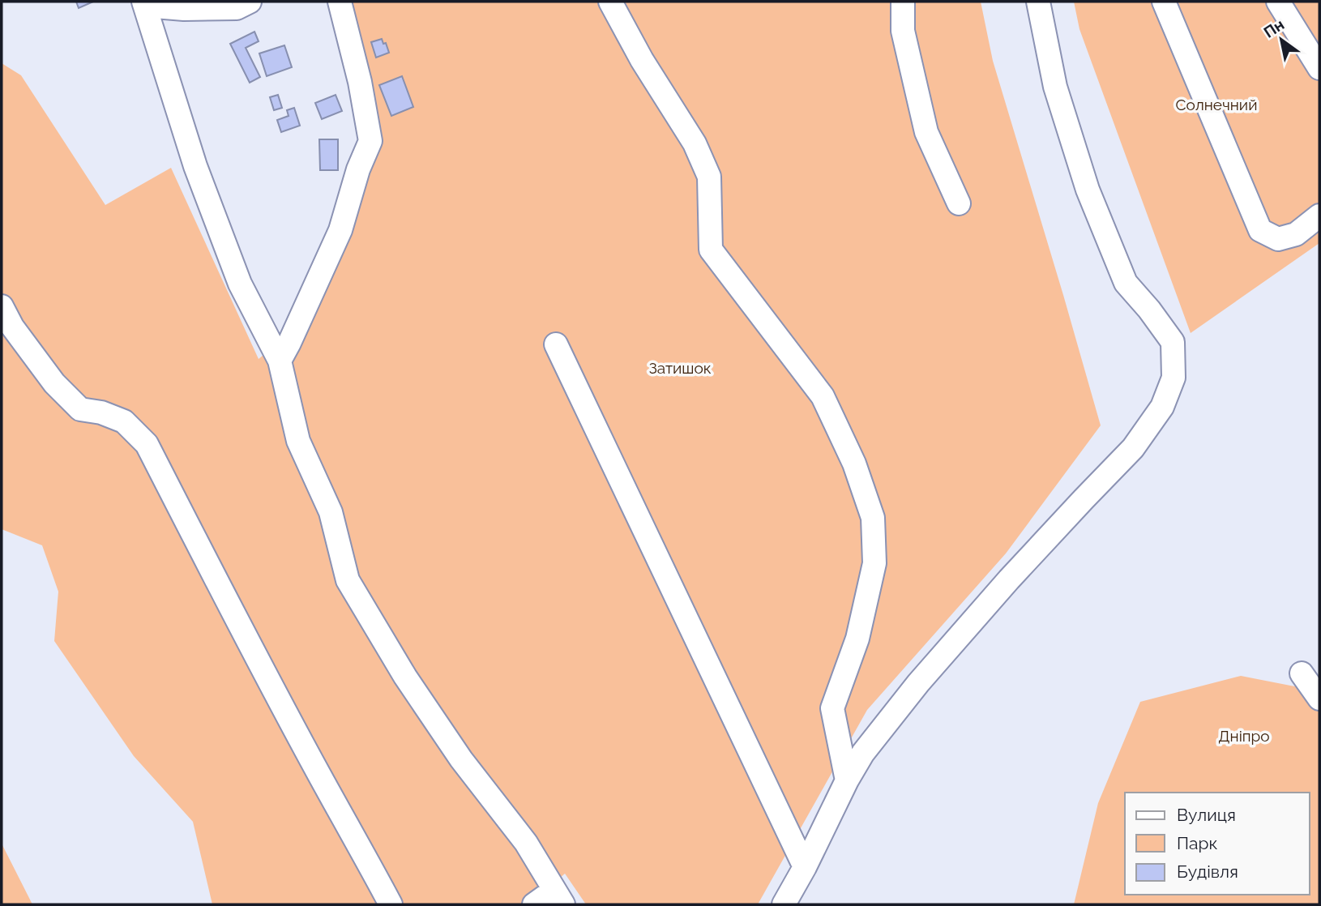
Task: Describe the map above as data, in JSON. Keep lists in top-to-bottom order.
{
  "parks": ["Солнечний", "Затишок", "Дніпро"],
  "legend": ["Вулиця", "Парк", "Будівля"],
  "north": "top left"
}
